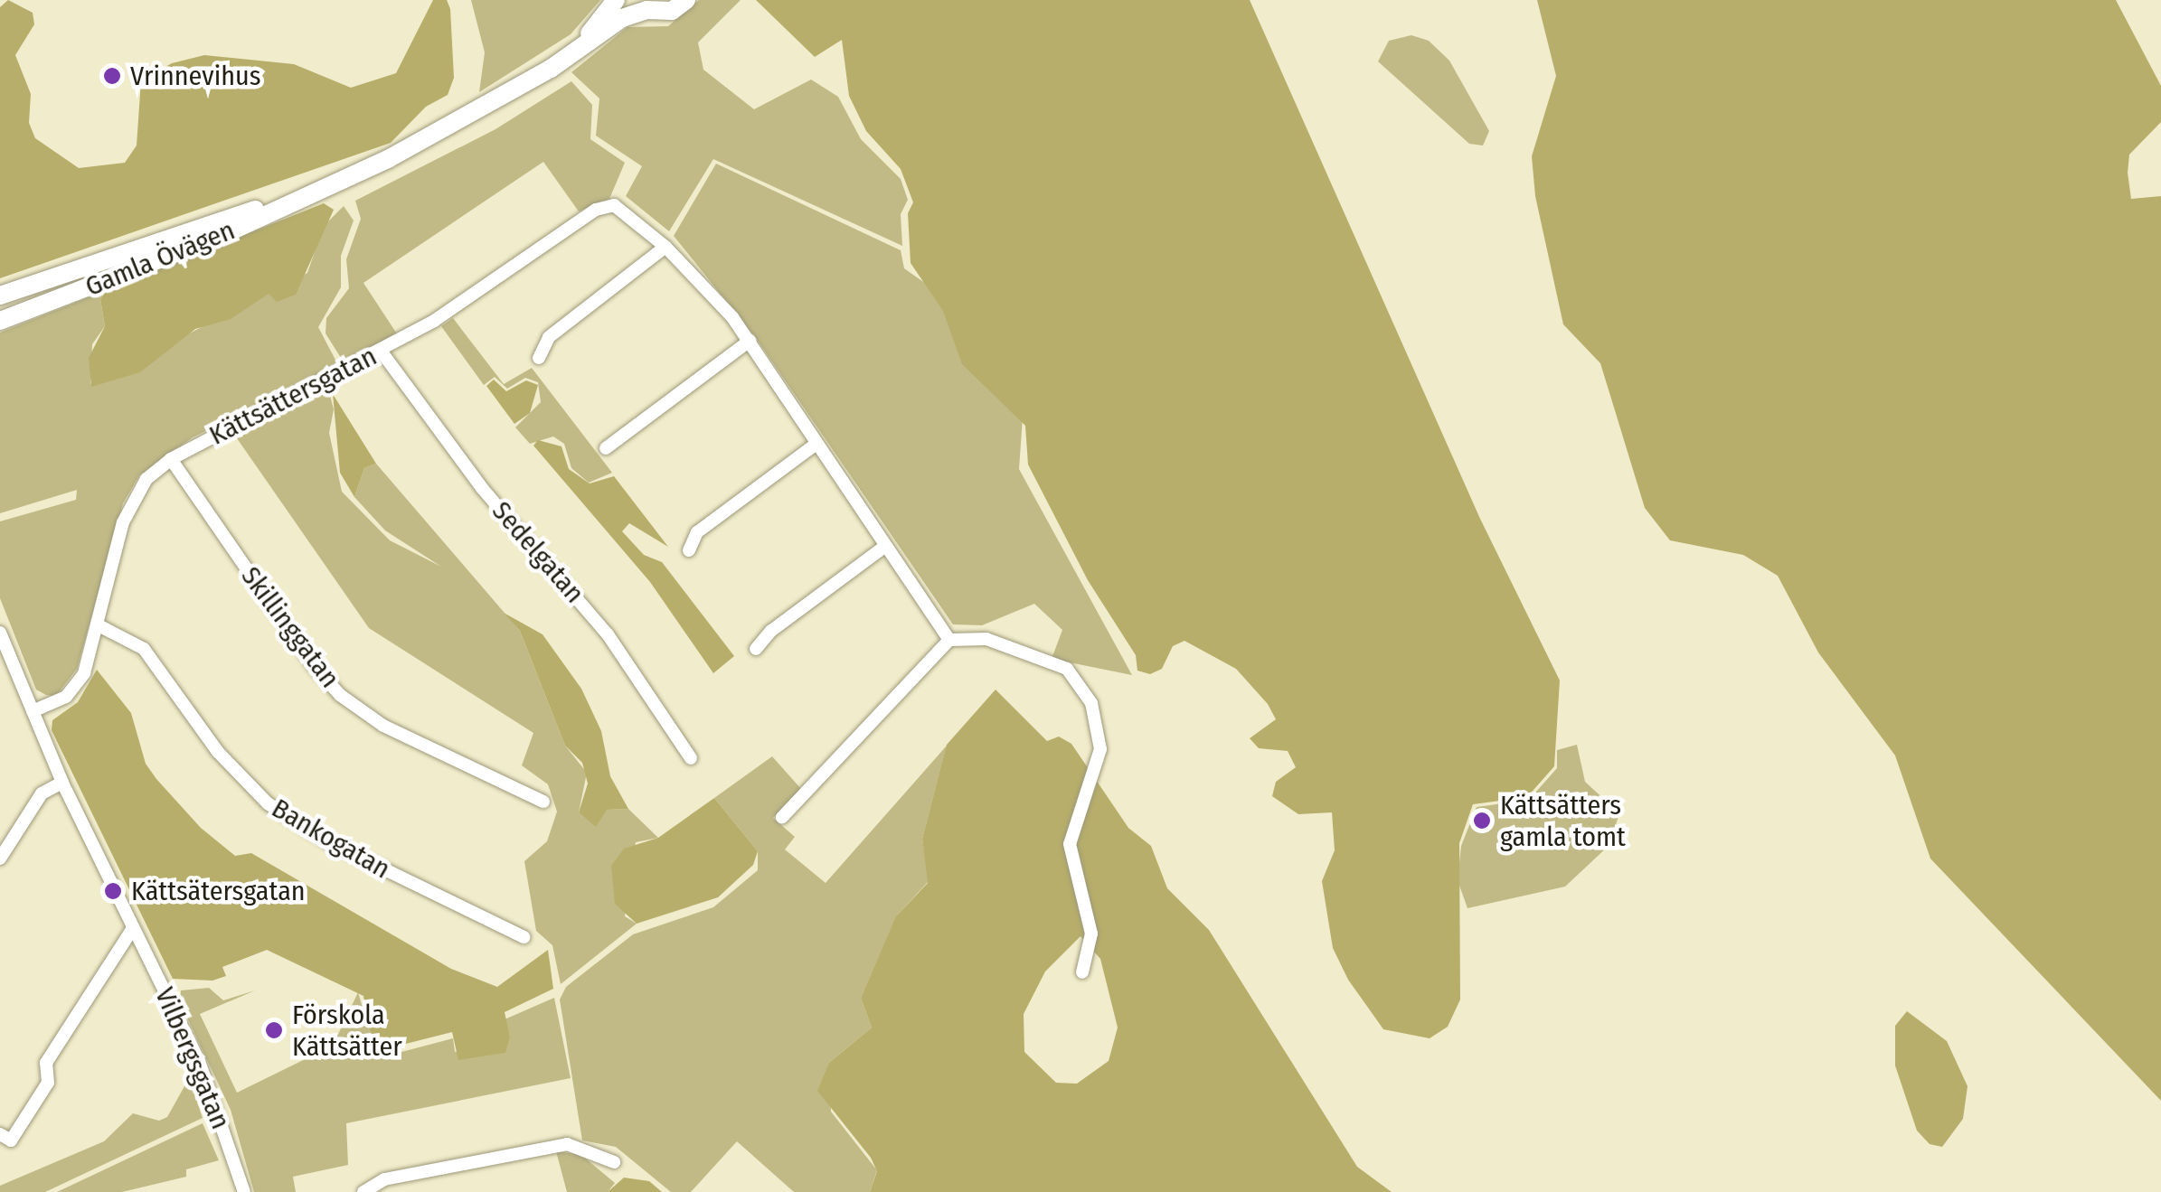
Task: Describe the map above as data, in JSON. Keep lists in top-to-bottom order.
{
  "streets": {
    "main road": ["Gamla Övägen"],
    "street": [
      "Kättsättersgatan",
      "Sedelgatan",
      "Skillinggatan",
      "Bankogatan",
      "Vilbergsgatan"
    ]
  },
  "crossings": [
    ["Kättsättersgatan", "Sedelgatan"],
    ["Kättsättersgatan", "Skillinggatan"],
    ["Kättsättersgatan", "Bankogatan"],
    ["Kättsättersgatan", "Vilbergsgatan"]
  ],
  "places": [
    "Vrinnevihus",
    "Kättsätters gamla tomt",
    "Kättsätersgatan",
    "Förskola Kättsätter"
  ]
}
